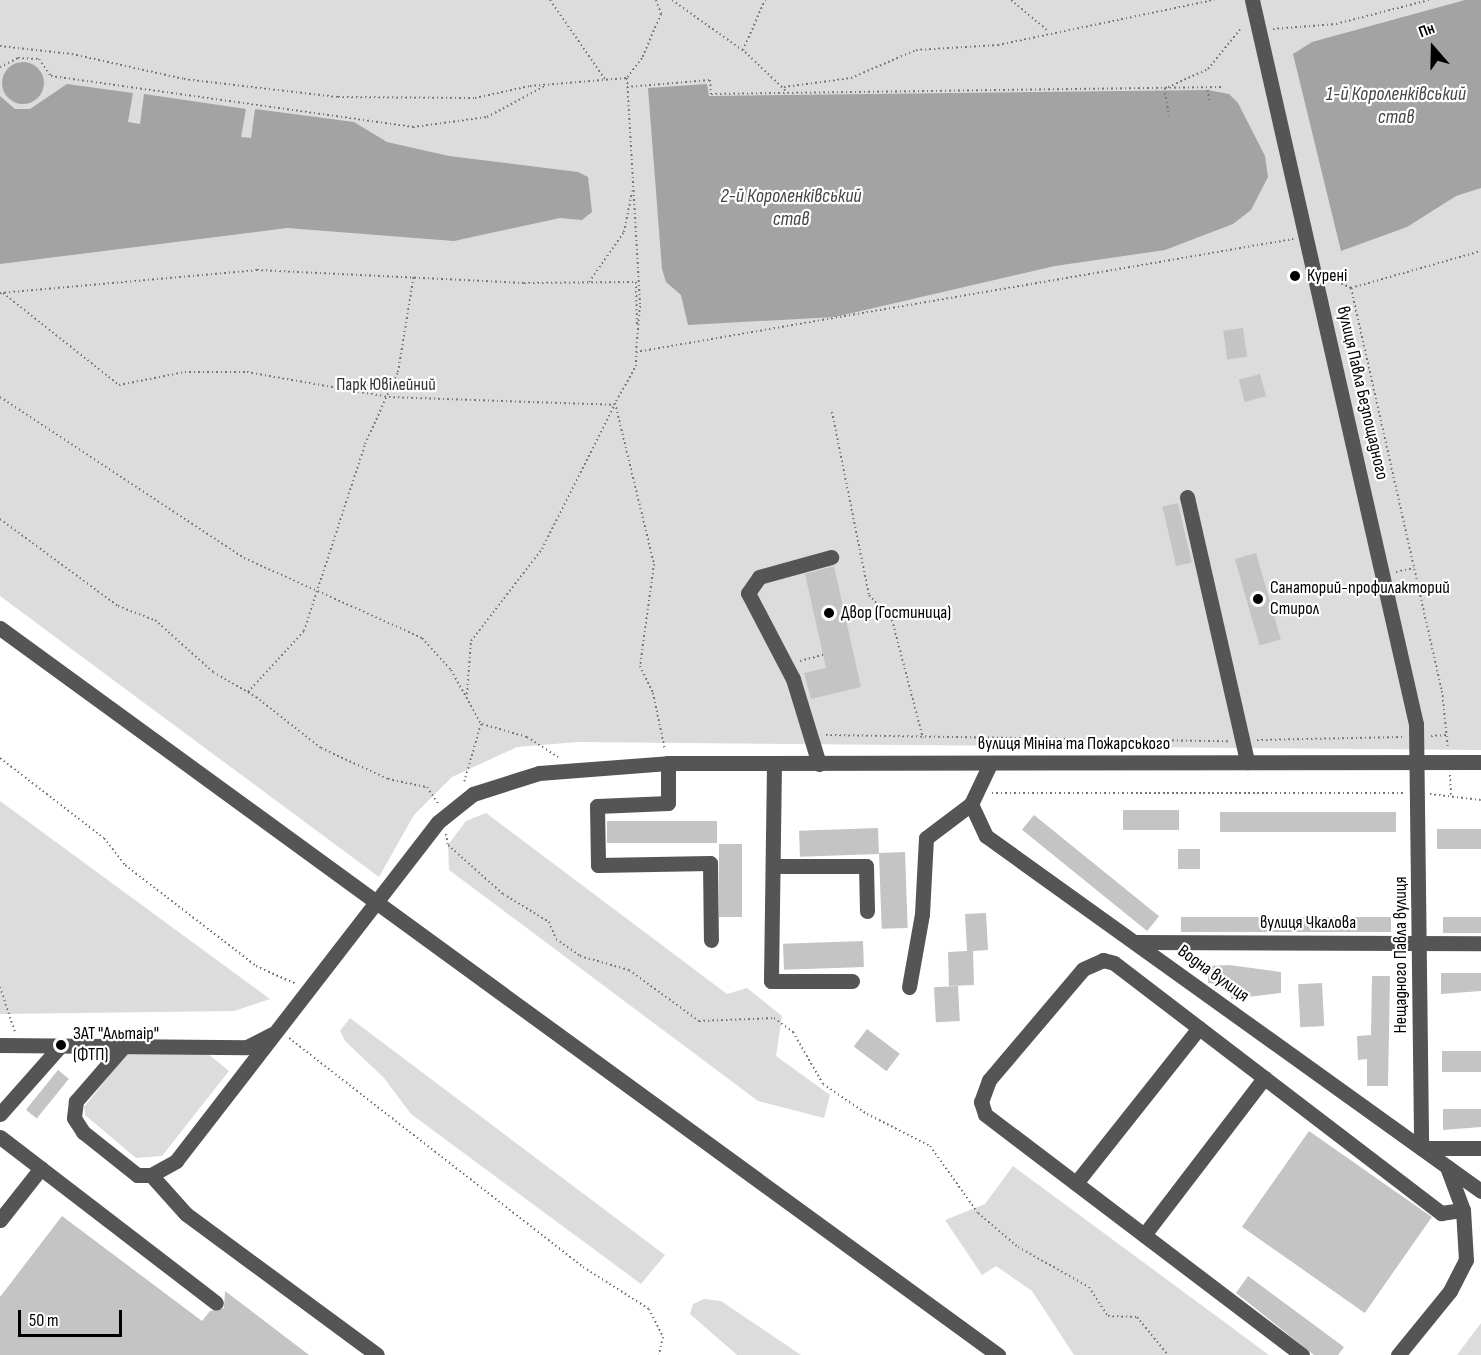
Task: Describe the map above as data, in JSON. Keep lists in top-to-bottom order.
{
  "streets": {
    "street": [
      "вулиця Павла Безпощадного",
      "вулиця Мініна та Пожарського",
      "вулиця Чкалова",
      "Нещадного Павла вулиця",
      "Водна вулиця"
    ]
  },
  "crossings": [
    ["вулиця Павла Безпощадного", "вулиця Мініна та Пожарського"],
    ["вулиця Павла Безпощадного", "Нещадного Павла вулиця"],
    ["вулиця Мініна та Пожарського", "Нещадного Павла вулиця"],
    ["вулиця Чкалова", "Нещадного Павла вулиця"],
    ["вулиця Чкалова", "Водна вулиця"],
    ["Нещадного Павла вулиця", "Водна вулиця"]
  ],
  "water": ["1-й Короленківський став", "2-й Короленківський став"],
  "parks": ["Парк Ювілейний"],
  "places": [
    "Курені",
    "Санаторий-профилакторий Стирол",
    "Двор (Гостиница)",
    "ЗАТ \"Альтаір\" (ФТП)"
  ],
  "scale_bar": "50 m",
  "north": "top"
}
